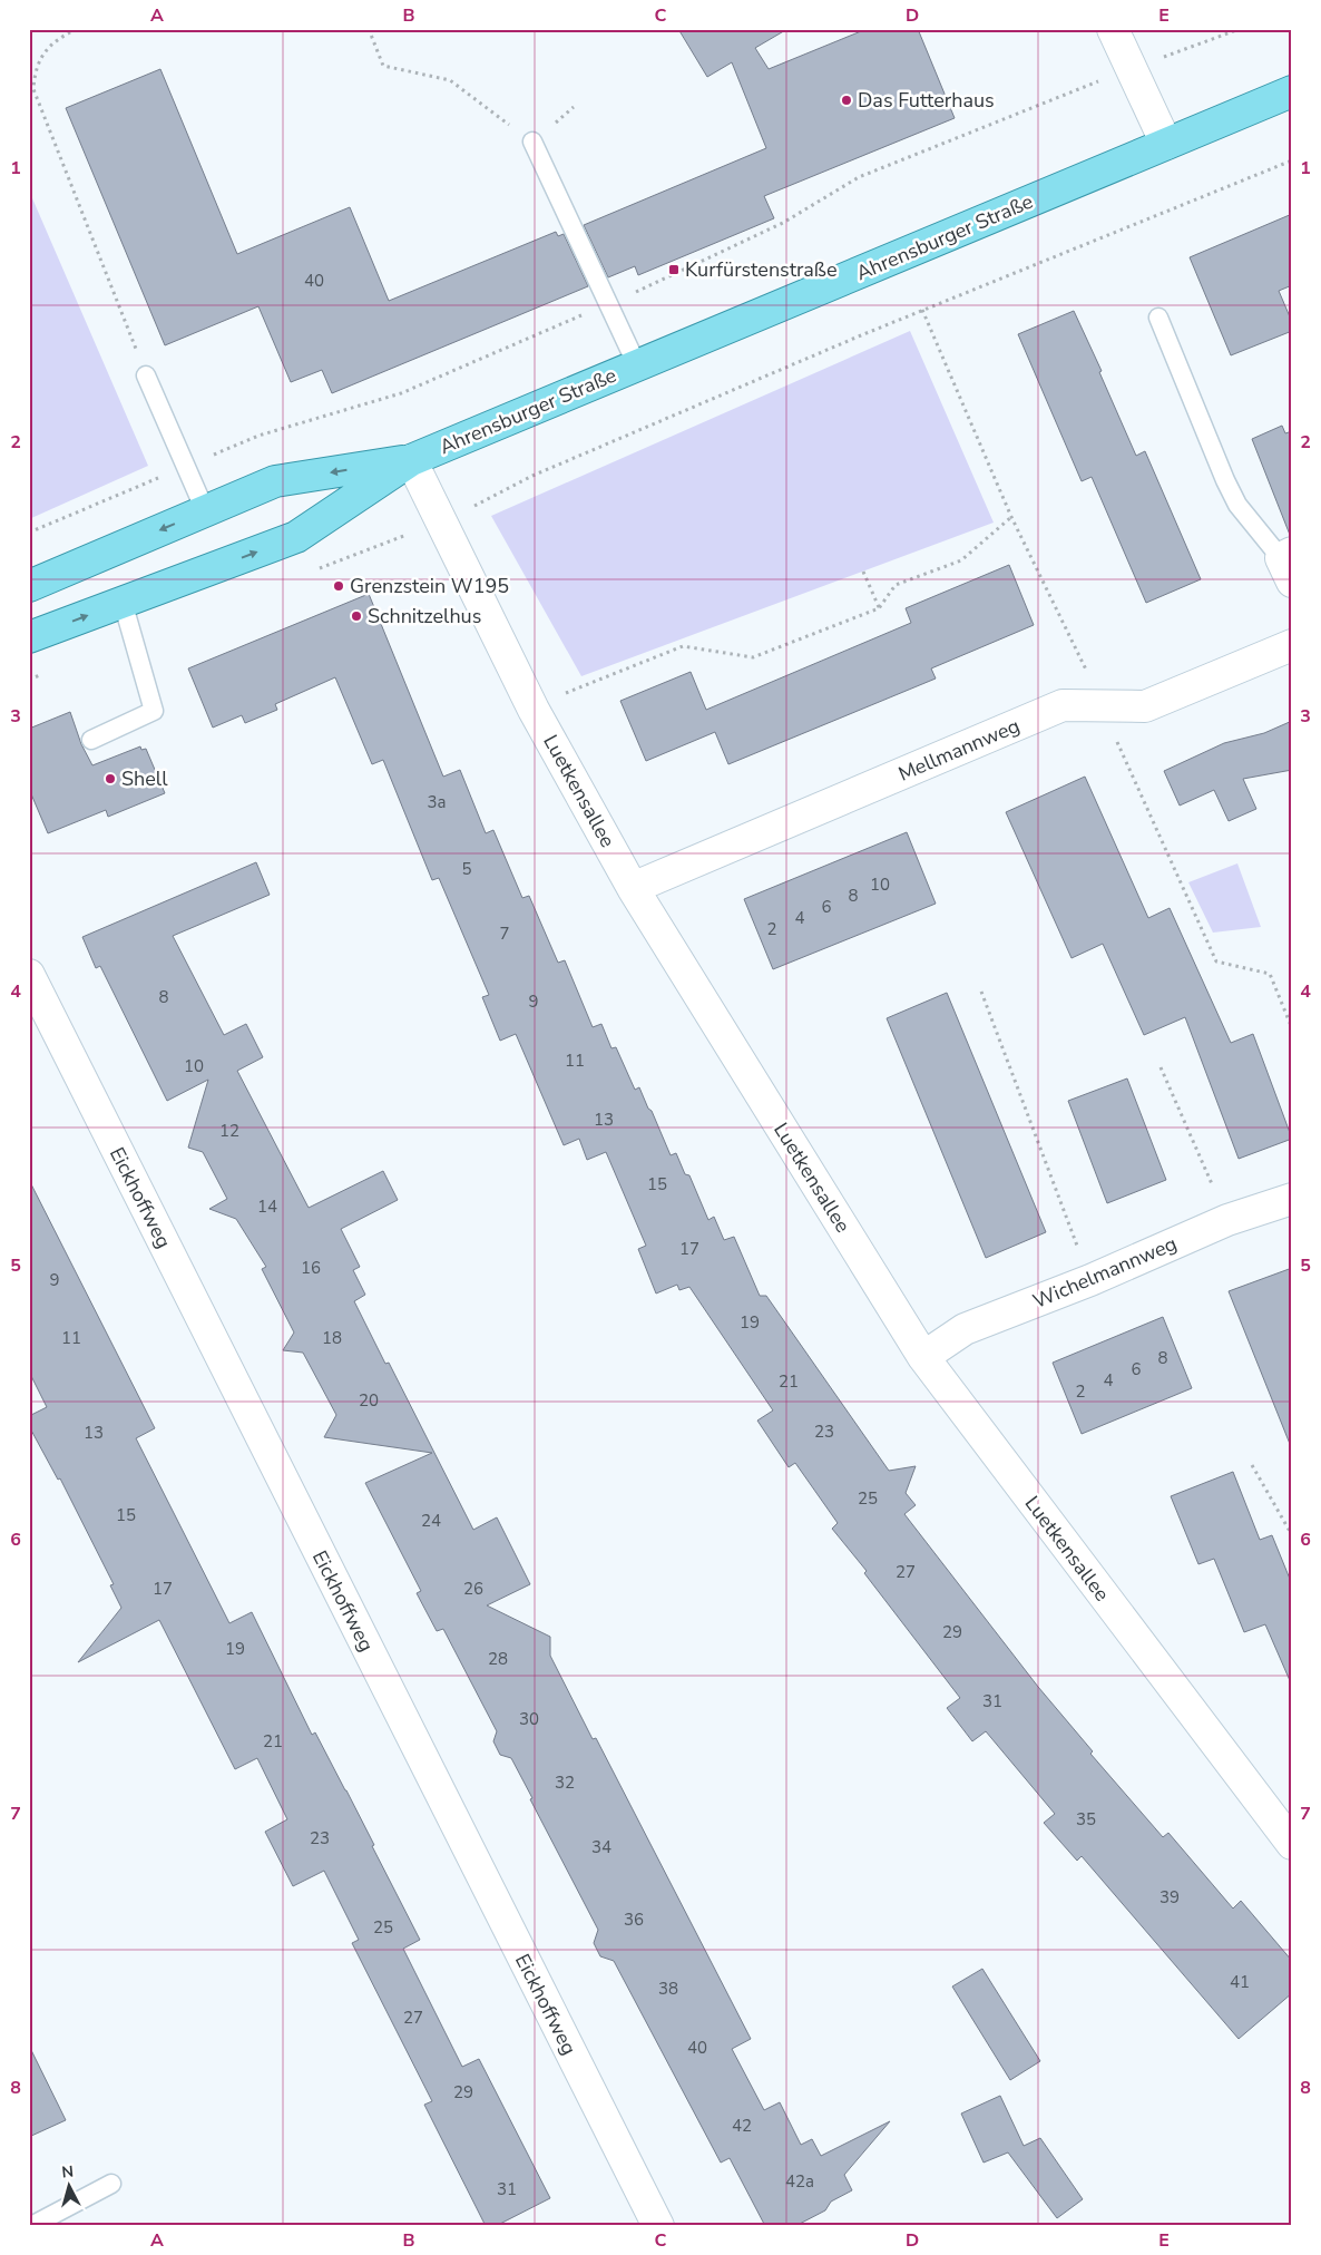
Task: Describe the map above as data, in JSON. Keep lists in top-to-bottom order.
{
  "streets": {
    "main road": ["Ahrensburger Straße"],
    "street": [
      "Mellmannweg",
      "Luetkensallee",
      "Eickhoffweg",
      "Wichelmannweg"
    ]
  },
  "crossings": [
    ["Ahrensburger Straße", "Luetkensallee"],
    ["Mellmannweg", "Luetkensallee"],
    ["Luetkensallee", "Wichelmannweg"]
  ],
  "places": {
    "other": [
      "Das Futterhaus",
      "Grenzstein W195",
      "Schnitzelhus",
      "Shell"
    ],
    "transit": ["Kurfürstenstraße"]
  },
  "house_numbers": [
    "40",
    "3a",
    "5",
    "10",
    "8",
    "6",
    "4",
    "2",
    "7",
    "8",
    "9",
    "11",
    "10",
    "13",
    "12",
    "15",
    "14",
    "17",
    "16",
    "9",
    "19",
    "11",
    "18",
    "8",
    "6",
    "4",
    "21",
    "2",
    "20",
    "23",
    "13",
    "25",
    "15",
    "24",
    "27",
    "17",
    "26",
    "29",
    "19",
    "28",
    "31",
    "30",
    "21",
    "32",
    "35",
    "23",
    "34",
    "39",
    "36",
    "25",
    "41",
    "38",
    "27",
    "40",
    "29",
    "42",
    "42a",
    "31"
  ],
  "north": "top",
  "grid": {
    "columns": [
      "A",
      "B",
      "C",
      "D",
      "E"
    ],
    "rows": [
      "1",
      "2",
      "3",
      "4",
      "5",
      "6",
      "7",
      "8"
    ]
  }
}
